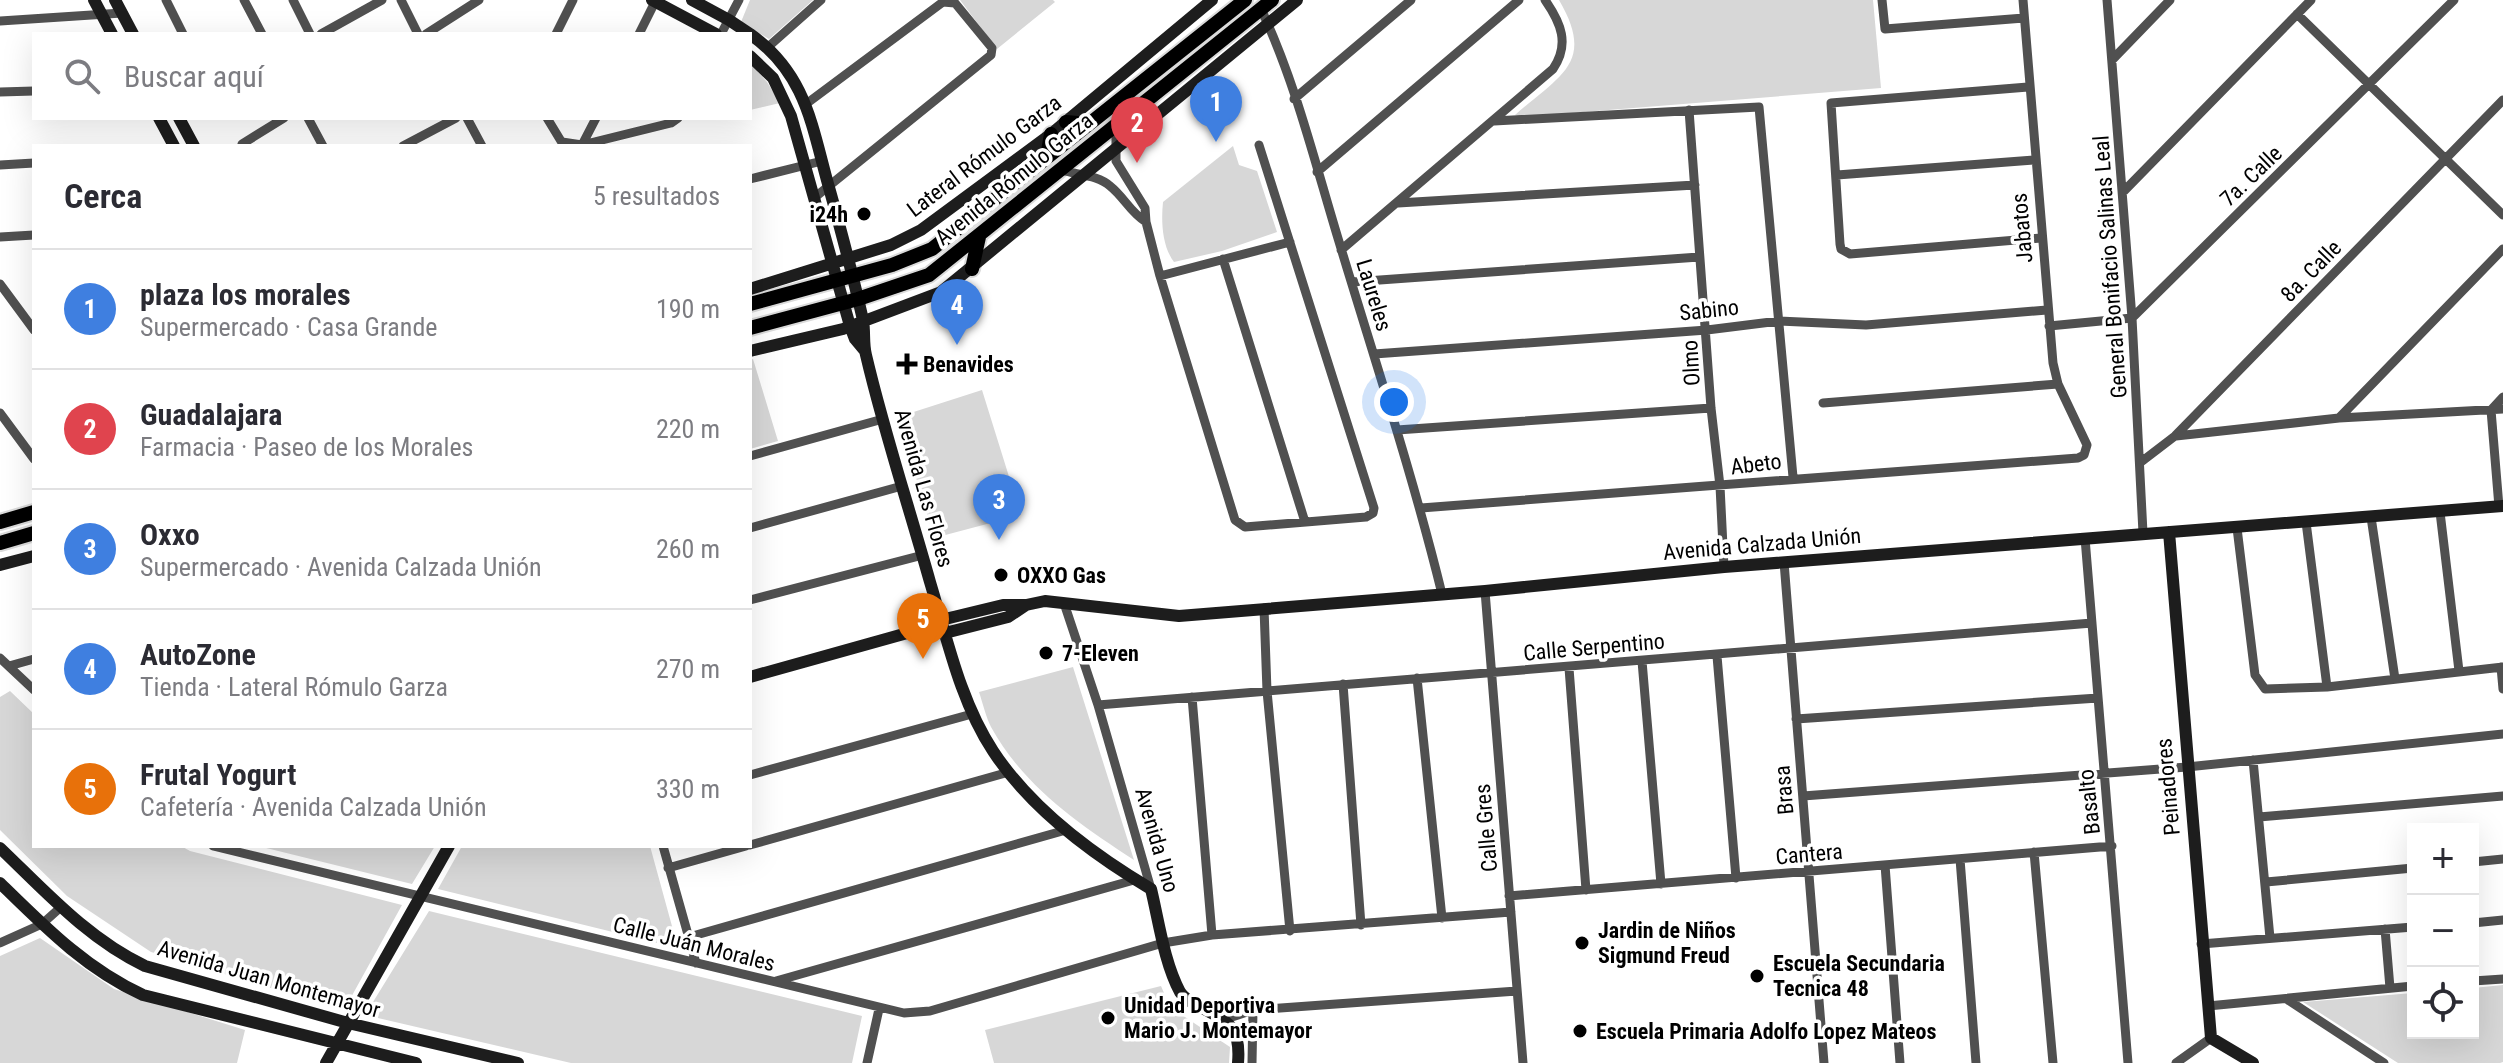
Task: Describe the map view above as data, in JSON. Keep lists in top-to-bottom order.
{
  "streets": {
    "main road": ["Avenida Rómulo Garza"],
    "street": [
      "Lateral Rómulo Garza",
      "7a. Calle",
      "Jabatos",
      "General Bonifacio Salinas Leal",
      "8a. Calle",
      "Laureles",
      "Sabino",
      "Olmo",
      "Abeto",
      "Avenida Las Flores",
      "Avenida Calzada Unión",
      "Calle Serpentino",
      "Peinadores",
      "Brasa",
      "Basalto",
      "Calle Gres",
      "Avenida Uno",
      "Cantera",
      "Calle Juán Morales",
      "Avenida Juan Montemayor"
    ]
  },
  "crossings": [
    ["Lateral Rómulo Garza", "Avenida Las Flores"],
    ["7a. Calle", "General Bonifacio Salinas Leal"],
    ["Avenida Rómulo Garza", "Laureles"],
    ["Avenida Rómulo Garza", "Avenida Las Flores"],
    ["Jabatos", "Sabino"],
    ["Jabatos", "Abeto"],
    ["General Bonifacio Salinas Leal", "8a. Calle"],
    ["General Bonifacio Salinas Leal", "Avenida Calzada Unión"],
    ["Laureles", "Sabino"],
    ["Laureles", "Abeto"],
    ["Laureles", "Avenida Calzada Unión"],
    ["Sabino", "Olmo"],
    ["Olmo", "Abeto"],
    ["Olmo", "Avenida Calzada Unión"],
    ["Avenida Las Flores", "Avenida Calzada Unión"],
    ["Avenida Las Flores", "Avenida Uno"],
    ["Avenida Calzada Unión", "Peinadores"],
    ["Avenida Calzada Unión", "Brasa"],
    ["Avenida Calzada Unión", "Basalto"],
    ["Avenida Calzada Unión", "Calle Gres"],
    ["Avenida Calzada Unión", "Avenida Uno"],
    ["Calle Serpentino", "Brasa"],
    ["Calle Serpentino", "Basalto"],
    ["Calle Serpentino", "Calle Gres"],
    ["Calle Serpentino", "Avenida Uno"],
    ["Brasa", "Cantera"],
    ["Basalto", "Cantera"],
    ["Calle Gres", "Cantera"],
    ["Calle Gres", "Calle Juán Morales"],
    ["Avenida Uno", "Calle Juán Morales"]
  ],
  "places": {
    "other": [
      "i24h",
      "OXXO Gas",
      "7-Eleven",
      "Jardin de Niños Sigmund Freud",
      "Escuela Secundaria Tecnica 48",
      "Unidad Deportiva Mario J. Montemayor",
      "Escuela Primaria Adolfo Lopez Mateos"
    ],
    "health": ["Benavides"]
  },
  "page": {
    "search": "Buscar aquí",
    "pins": [
      "1",
      "2",
      "4",
      "3",
      "5"
    ],
    "heading": ["Cerca", "5 resultados"],
    "list": [
      {
        "mark": "1",
        "name": "plaza los morales",
        "note": "Supermercado · Casa Grande",
        "value": "190 m"
      },
      {
        "mark": "2",
        "name": "Guadalajara",
        "note": "Farmacia · Paseo de los Morales",
        "value": "220 m"
      },
      {
        "mark": "3",
        "name": "Oxxo",
        "note": "Supermercado · Avenida Calzada Unión",
        "value": "260 m"
      },
      {
        "mark": "4",
        "name": "AutoZone",
        "note": "Tienda · Lateral Rómulo Garza",
        "value": "270 m"
      },
      {
        "mark": "5",
        "name": "Frutal Yogurt",
        "note": "Cafetería · Avenida Calzada Unión",
        "value": "330 m"
      }
    ],
    "map_buttons": ["+", "−"]
  }
}
